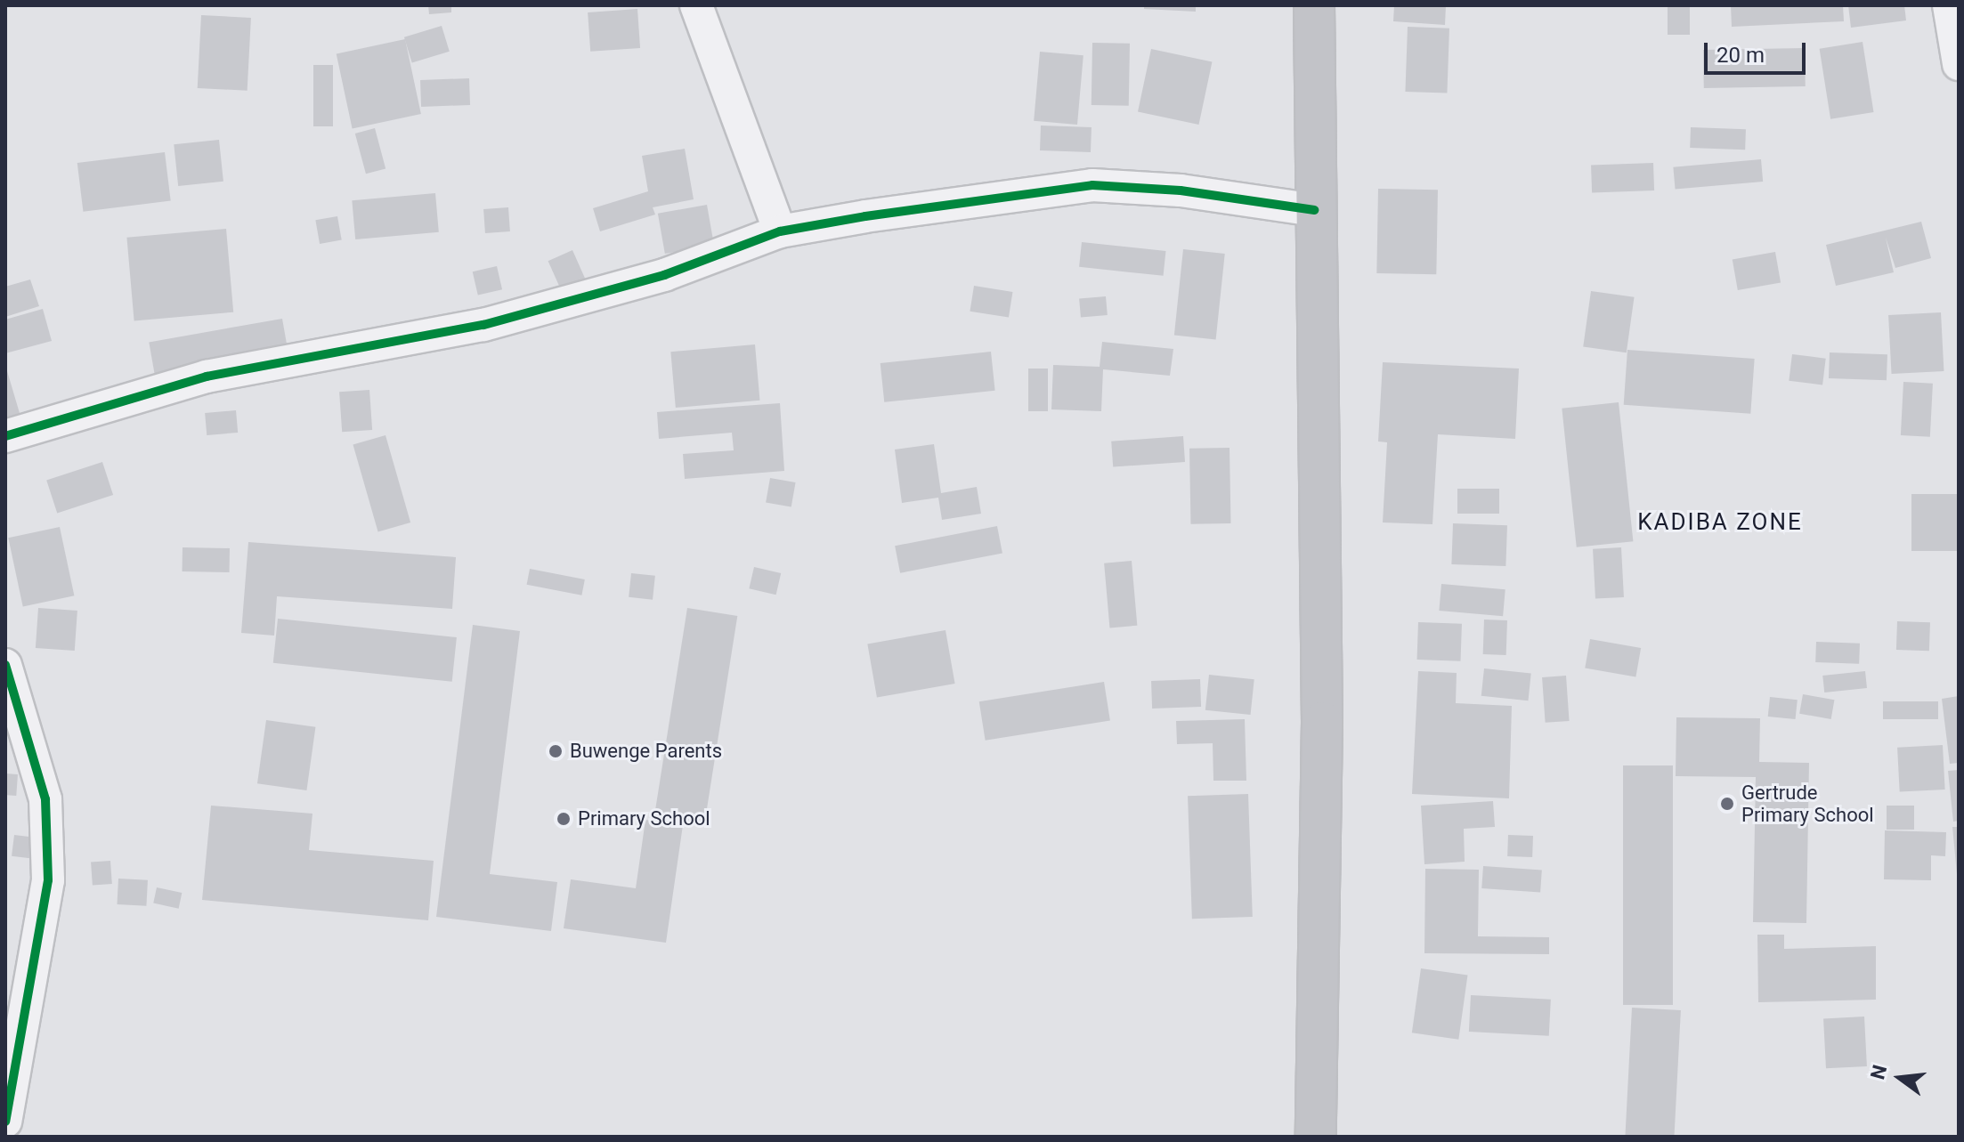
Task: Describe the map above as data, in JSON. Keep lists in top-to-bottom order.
{
  "districts": ["KADIBA ZONE"],
  "places": ["Buwenge Parents", "Gertrude Primary School", "Primary School"],
  "scale_bar": "20 m",
  "north": "left"
}
